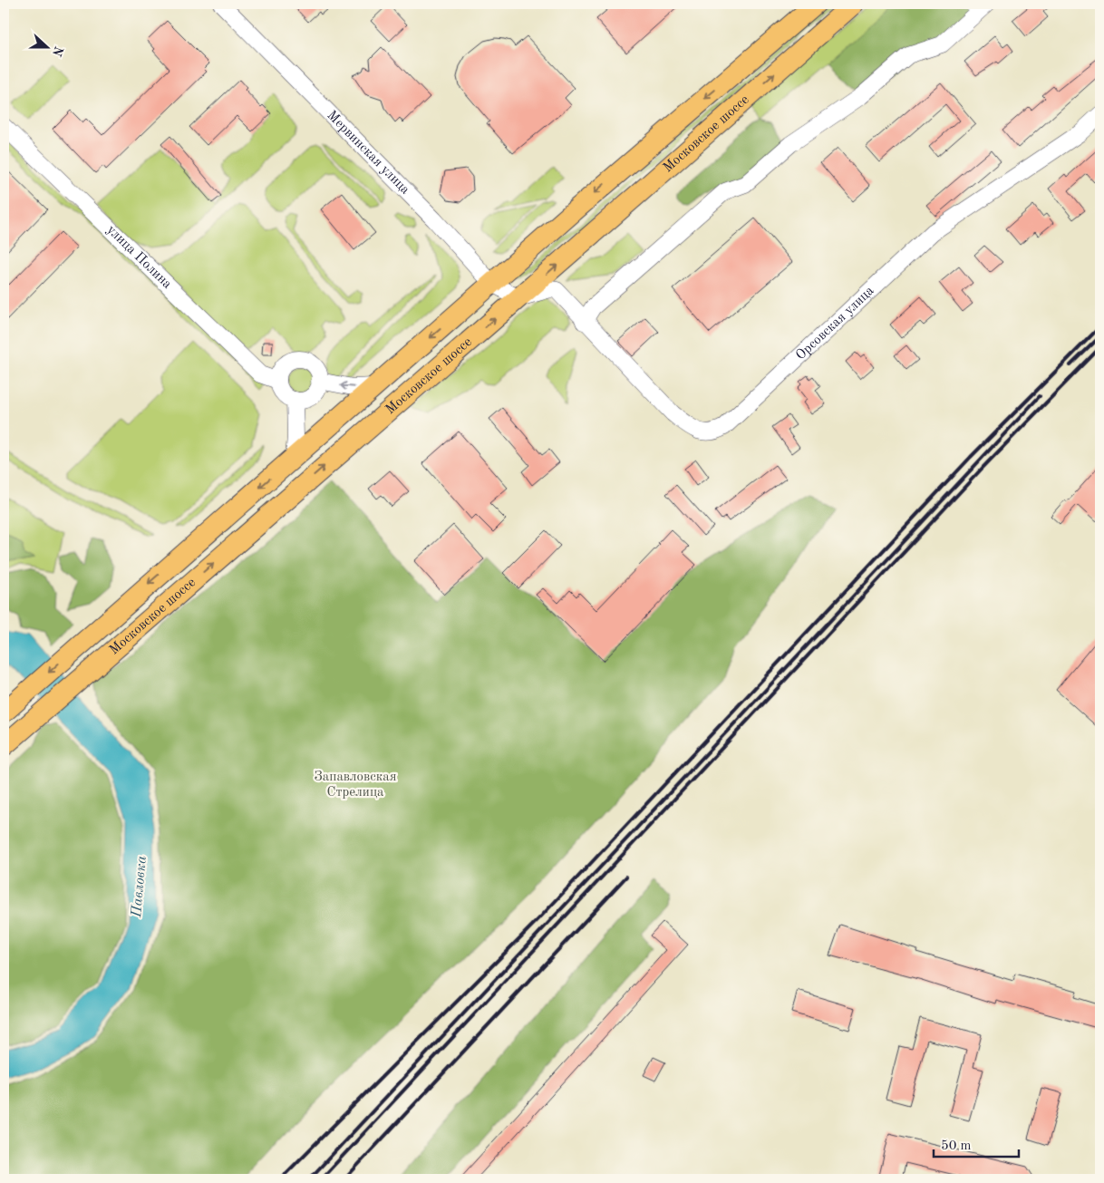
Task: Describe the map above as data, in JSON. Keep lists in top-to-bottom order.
{
  "streets": {
    "main road": ["Московское шоссе"],
    "street": ["Мервинская улица", "улица Полина", "Орсовская улица"]
  },
  "crossings": [
    ["Московское шоссе", "Мервинская улица"],
    ["Московское шоссе", "Орсовская улица"],
    ["Мервинская улица", "Орсовская улица"]
  ],
  "water": ["Павловка"],
  "parks": ["Запавловская Стрелица"],
  "scale_bar": "50 m",
  "north": "right"
}
